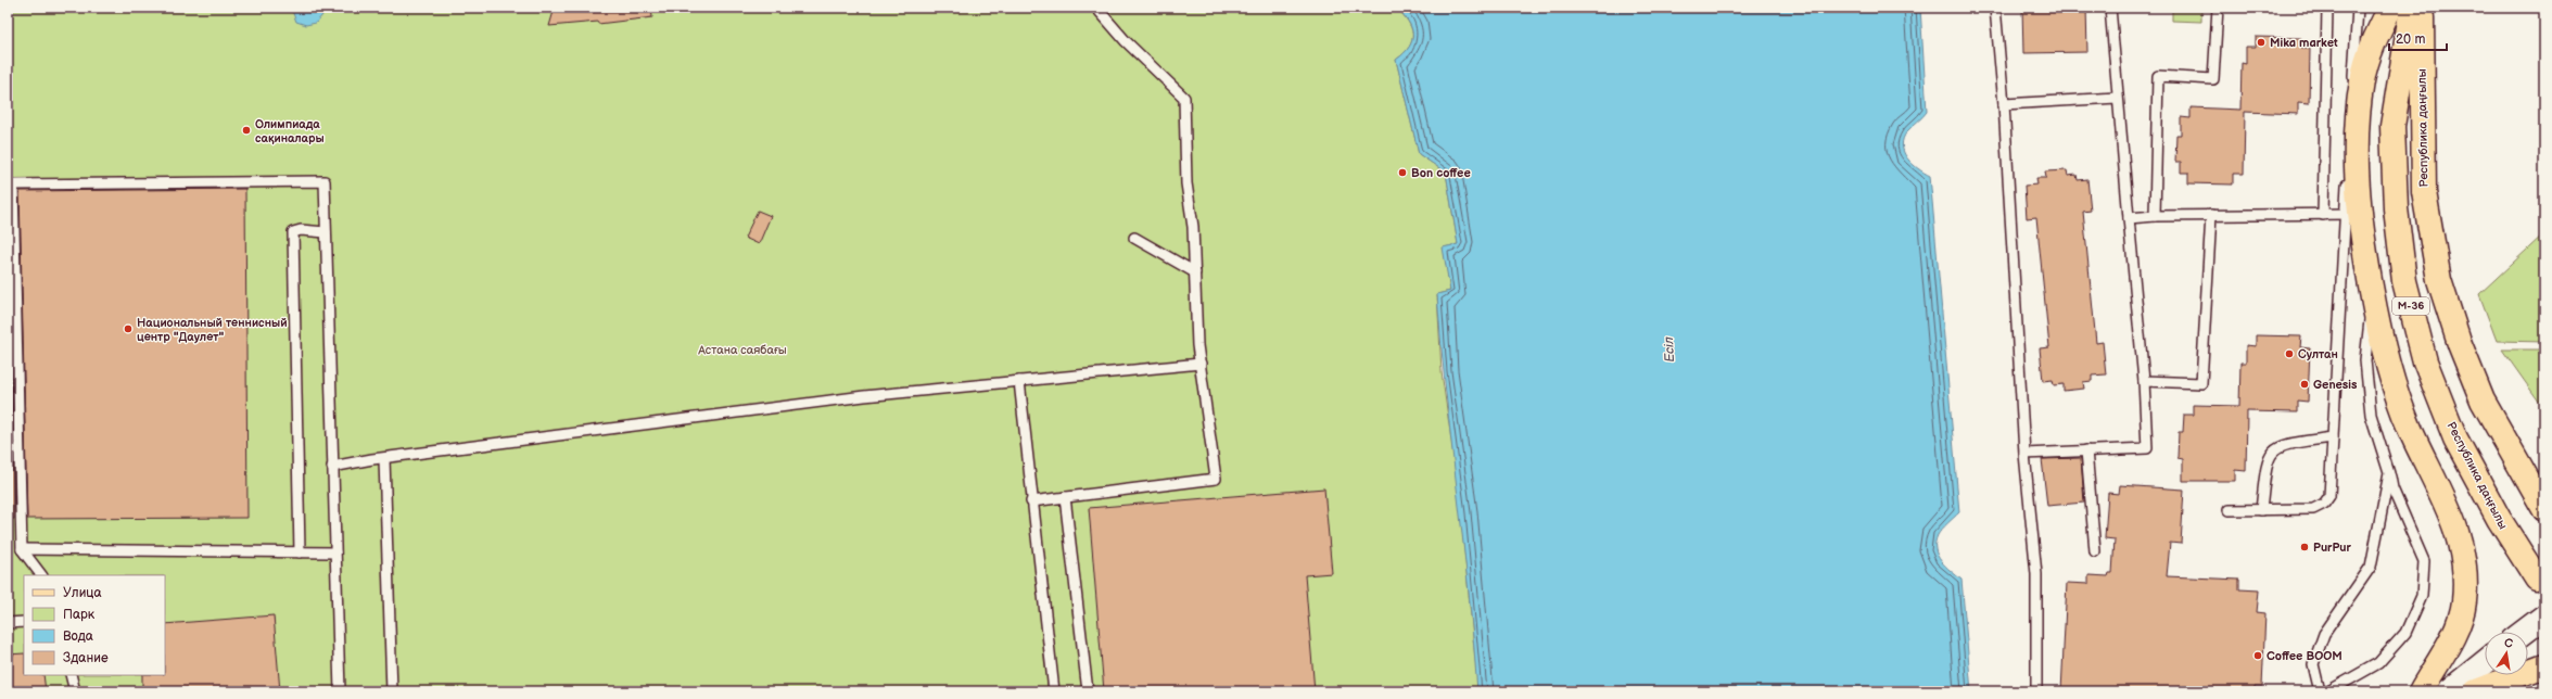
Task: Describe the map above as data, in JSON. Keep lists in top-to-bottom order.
{
  "streets": {
    "main road": ["Республика даңғылы", "M-36"]
  },
  "water": ["Есіл"],
  "parks": ["Астана саябағы"],
  "places": [
    "Mika market",
    "Олимпиада сақиналары",
    "Bon coffee",
    "Национальный теннисный центр \"Даулет\"",
    "Султан",
    "Genesis",
    "PurPur",
    "Coffee BOOM"
  ],
  "legend": [
    "Улица",
    "Парк",
    "Вода",
    "Здание"
  ],
  "scale_bar": "20 m",
  "north": "top"
}
